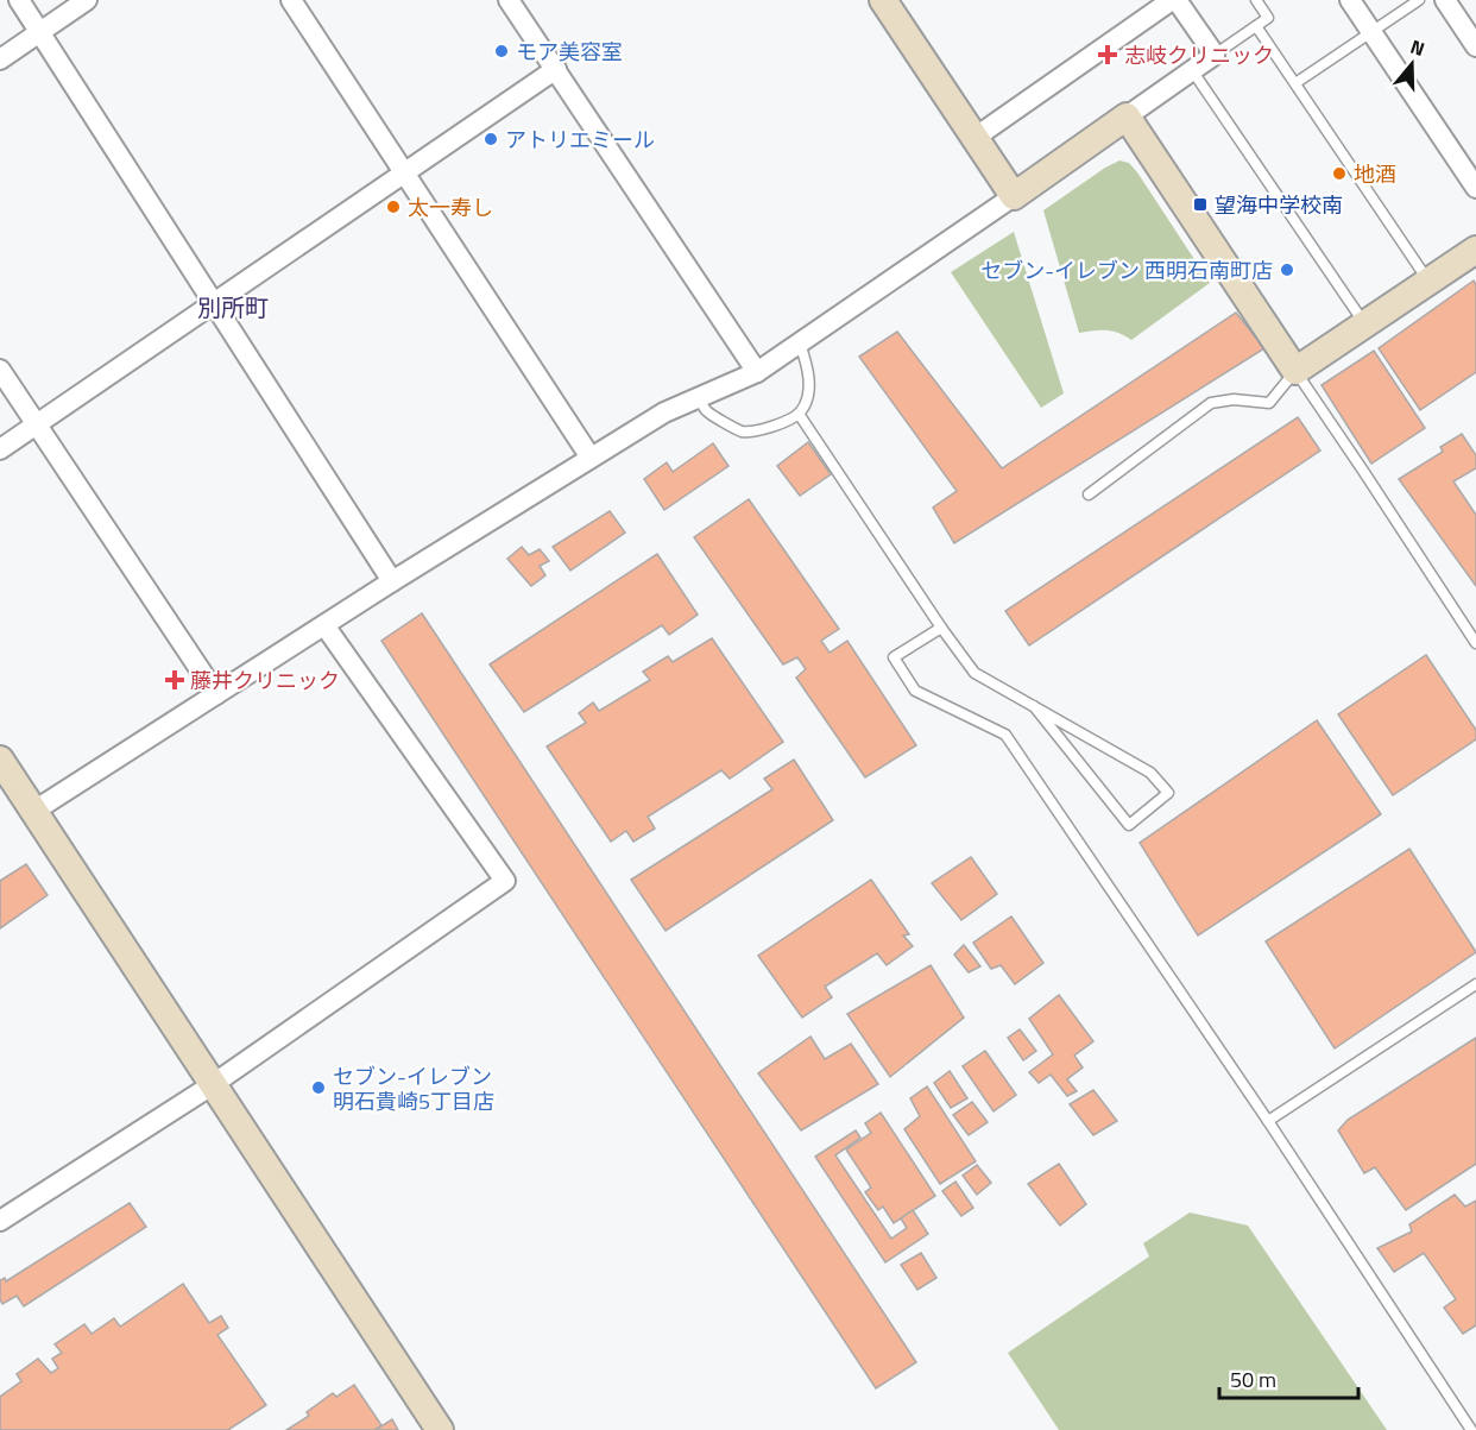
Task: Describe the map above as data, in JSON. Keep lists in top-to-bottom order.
{
  "districts": ["別所町"],
  "places": {
    "other": [
      "モア美容室",
      "アトリエミール",
      "地酒",
      "太一寿し",
      "セブン-イレブン 西明石南町店",
      "セブン-イレブン 明石貴崎5丁目店"
    ],
    "health": ["志岐クリニック", "藤井クリニック"],
    "transit": ["望海中学校南"]
  },
  "scale_bar": "50 m",
  "north": "top"
}
